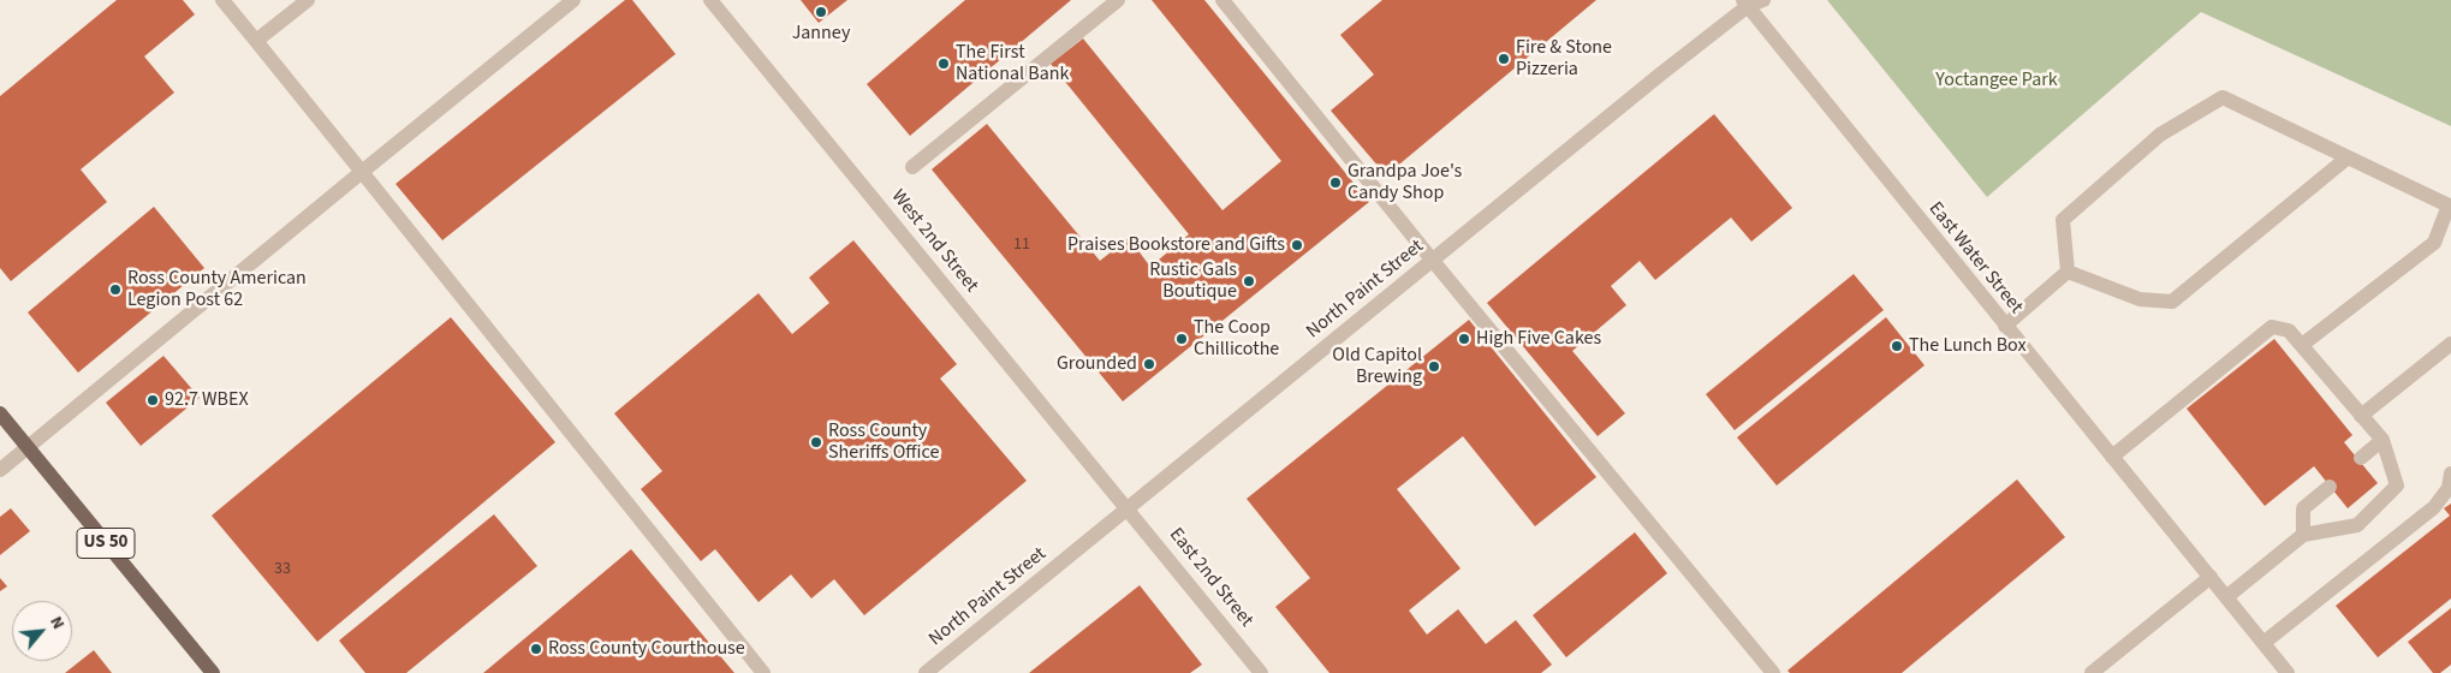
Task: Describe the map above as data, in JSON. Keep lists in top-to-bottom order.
{
  "streets": {
    "main road": ["US 50"],
    "street": [
      "West 2nd Street",
      "East Water Street",
      "North Paint Street",
      "East 2nd Street"
    ]
  },
  "crossings": [
    ["West 2nd Street", "North Paint Street"],
    ["West 2nd Street", "East 2nd Street"],
    ["East Water Street", "North Paint Street"],
    ["North Paint Street", "East 2nd Street"]
  ],
  "parks": ["Yoctangee Park"],
  "places": [
    "Janney",
    "Fire & Stone Pizzeria",
    "The First National Bank",
    "Grandpa Joe's Candy Shop",
    "Praises Bookstore and Gifts",
    "Rustic Gals Boutique",
    "Ross County American Legion Post 62",
    "The Coop Chillicothe",
    "High Five Cakes",
    "The Lunch Box",
    "Grounded",
    "Old Capitol Brewing",
    "92.7 WBEX",
    "Ross County Sheriffs Office",
    "Ross County Courthouse"
  ],
  "house_numbers": ["11", "33"],
  "north": "top right"
}
